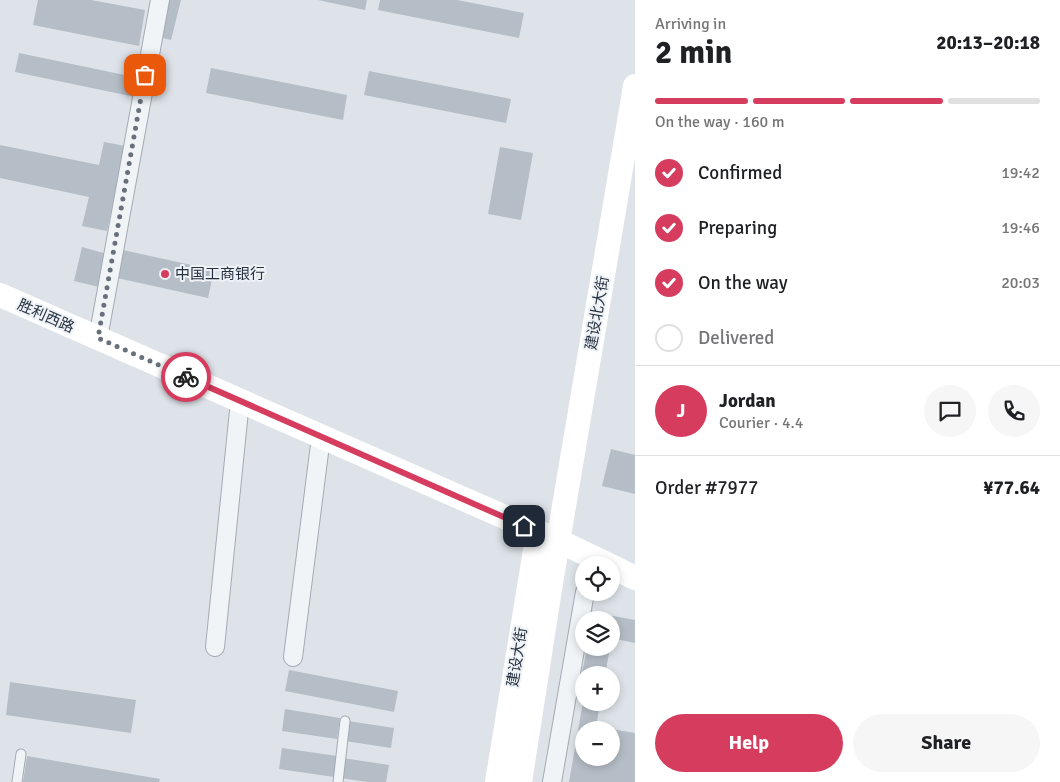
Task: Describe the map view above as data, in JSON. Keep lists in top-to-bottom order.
{
  "streets": {
    "main road": ["建设北大街", "胜利西路", "建设大街"]
  },
  "crossings": [
    ["建设北大街", "胜利西路"],
    ["建设北大街", "建设大街"],
    ["胜利西路", "建设大街"]
  ],
  "places": ["中国工商银行"],
  "page": {
    "heading": ["2 min", "Arriving in", "20:13–20:18"],
    "panel": [
      "Jordan",
      "Courier · 4.4",
      "Order #7977",
      "¥77.64"
    ],
    "bar": "On the way · 160 m",
    "list": [
      ["Confirmed", "19:42"],
      ["Preparing", "19:46"],
      ["On the way", "20:03"],
      "Delivered"
    ],
    "round": "J",
    "map_buttons": ["+", "−"],
    "buttons": ["Help", "Share"]
  }
}
